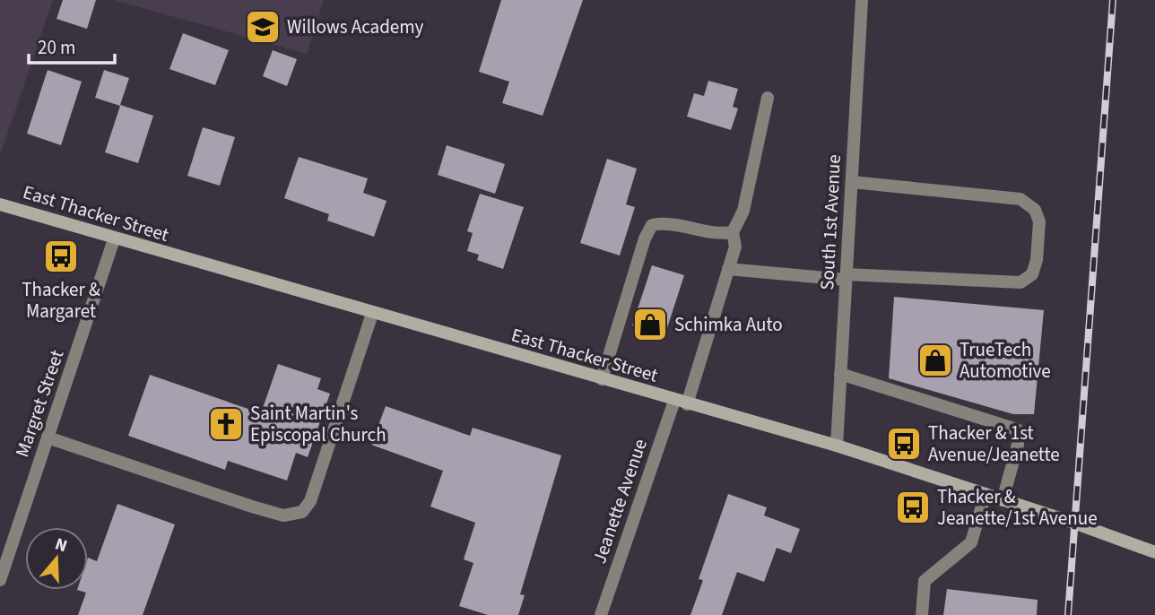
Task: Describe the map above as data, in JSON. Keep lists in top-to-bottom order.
{
  "streets": {
    "street": [
      "East Thacker Street",
      "South 1st Avenue",
      "Margret Street",
      "Jeanette Avenue"
    ]
  },
  "crossings": [
    ["East Thacker Street", "South 1st Avenue"],
    ["East Thacker Street", "Margret Street"],
    ["East Thacker Street", "Jeanette Avenue"]
  ],
  "places": {
    "school or university": ["Willows Academy"],
    "bus stop": ["Thacker & Margaret", "Thacker & 1st Avenue/Jeanette", "Thacker & Jeanette/1st Avenue"],
    "shop": ["Schimka Auto", "TrueTech Automotive"],
    "church": ["Saint Martin's Episcopal Church"]
  },
  "scale_bar": "20 m",
  "north": "top"
}
